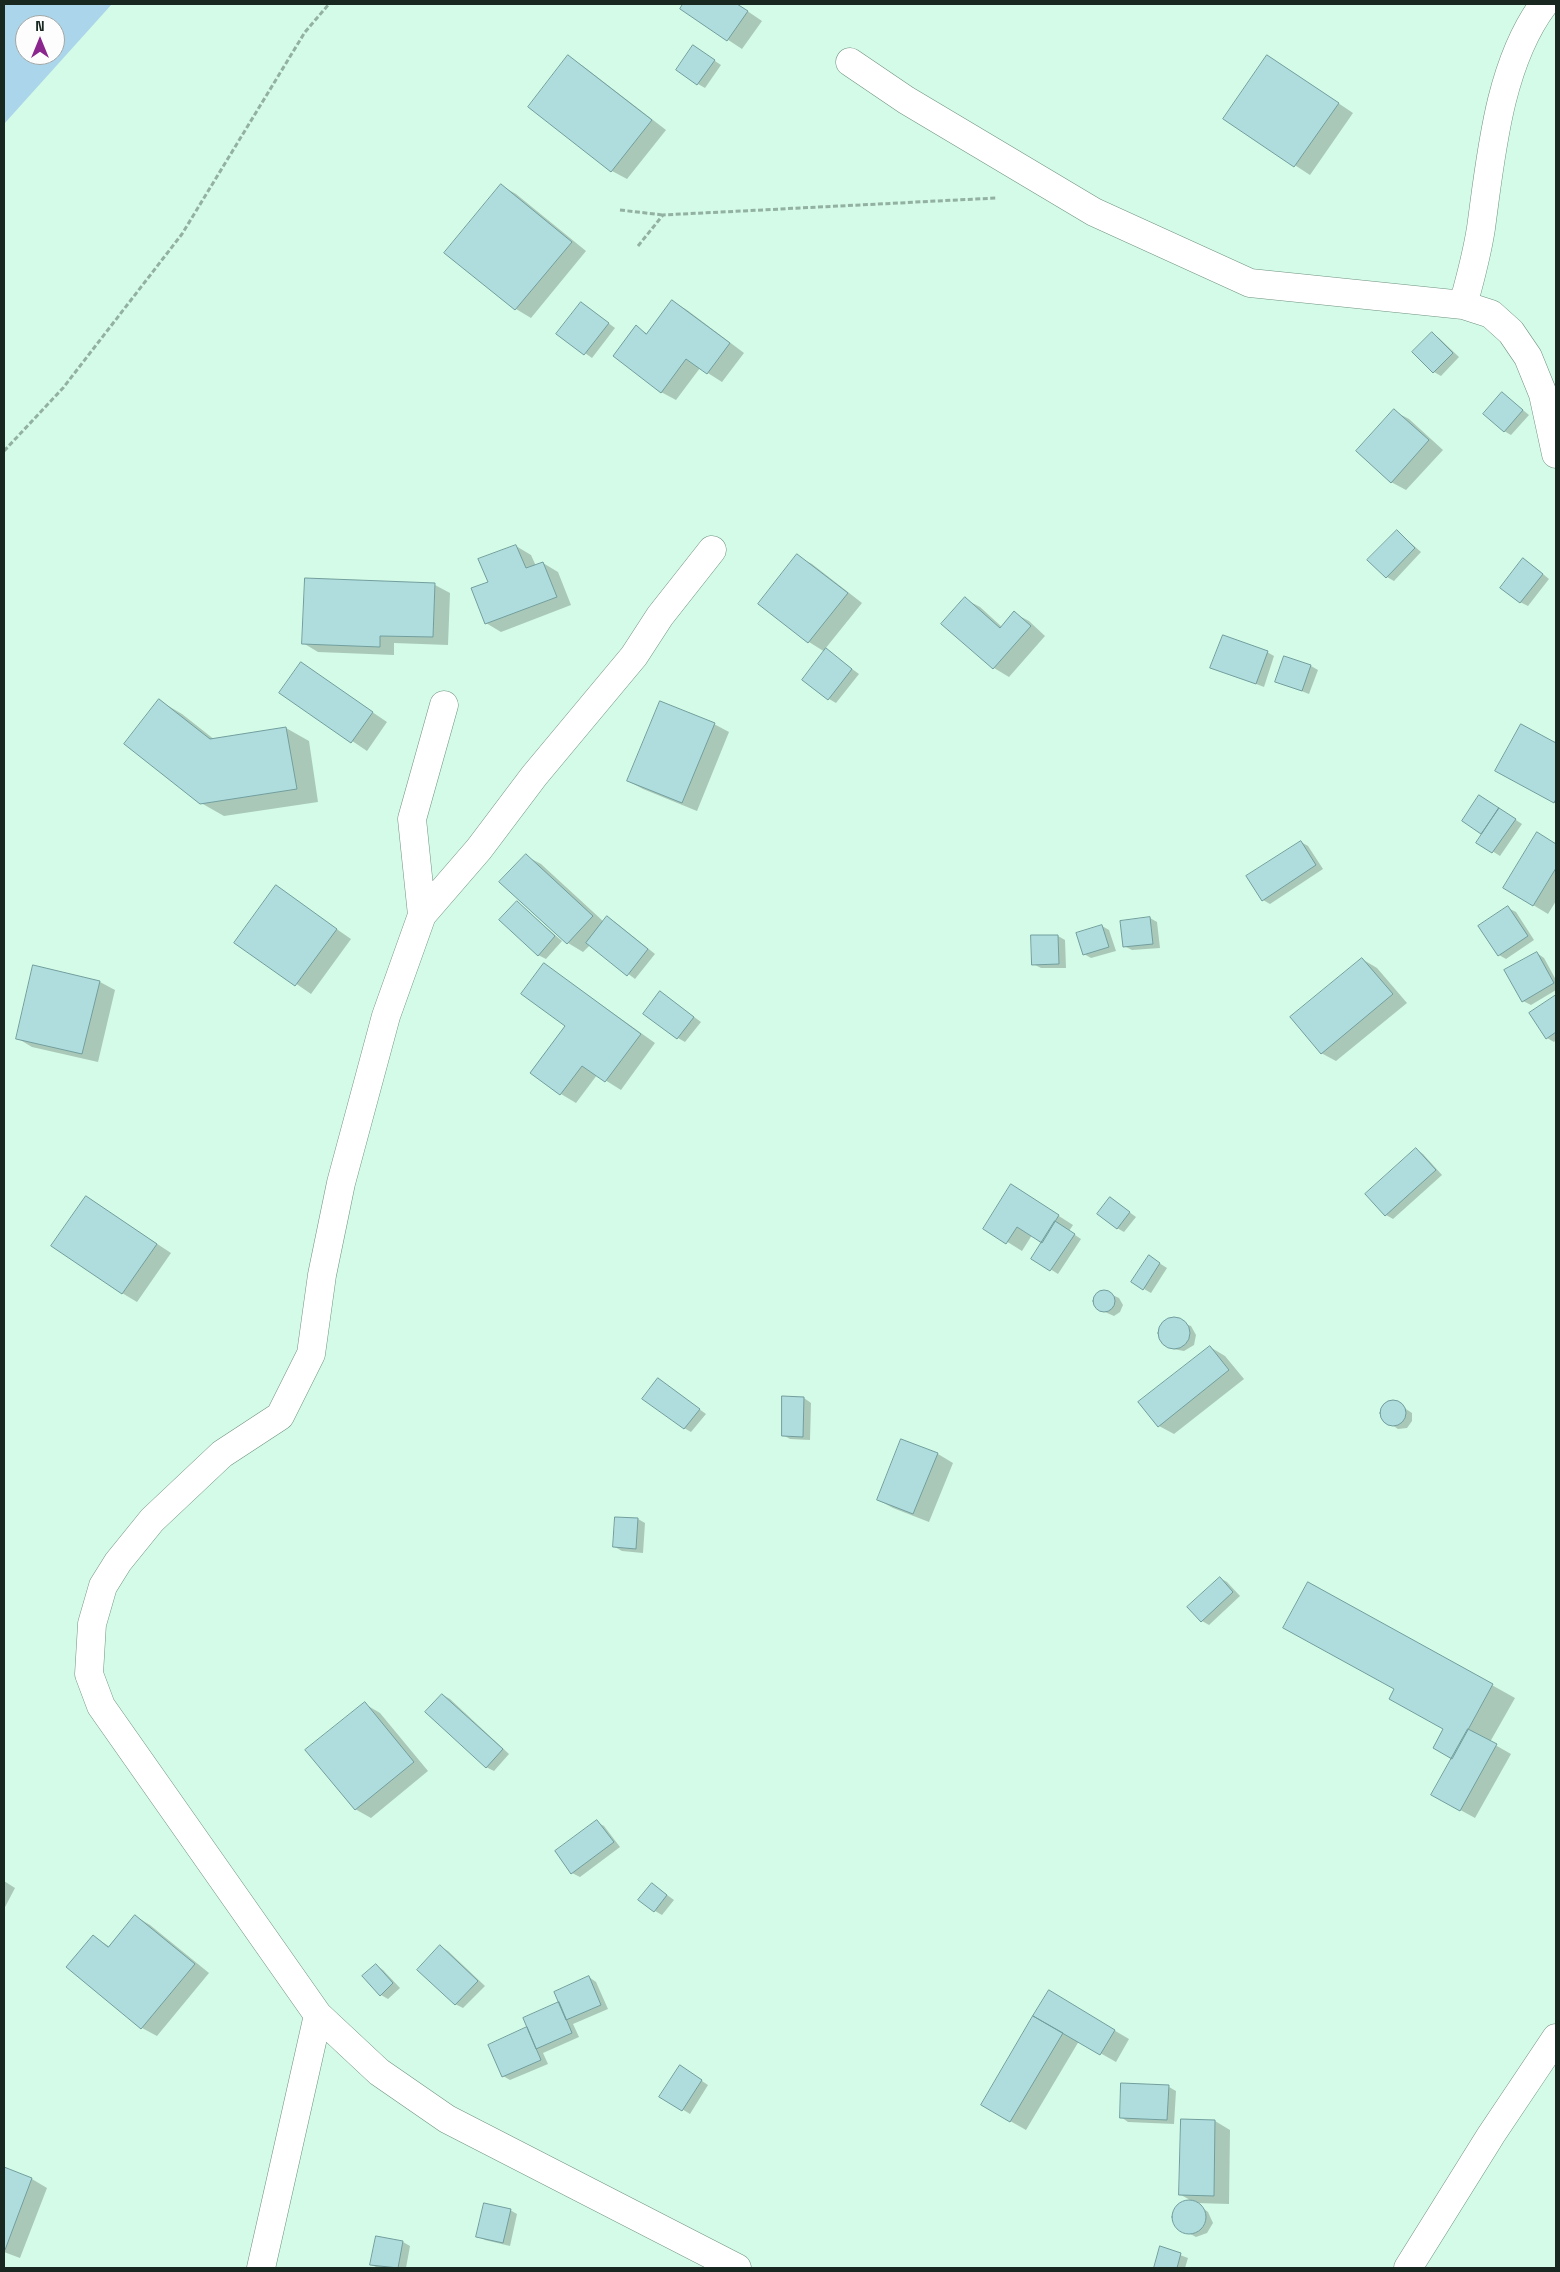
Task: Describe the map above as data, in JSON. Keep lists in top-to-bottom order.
{
  "north": "top"
}
